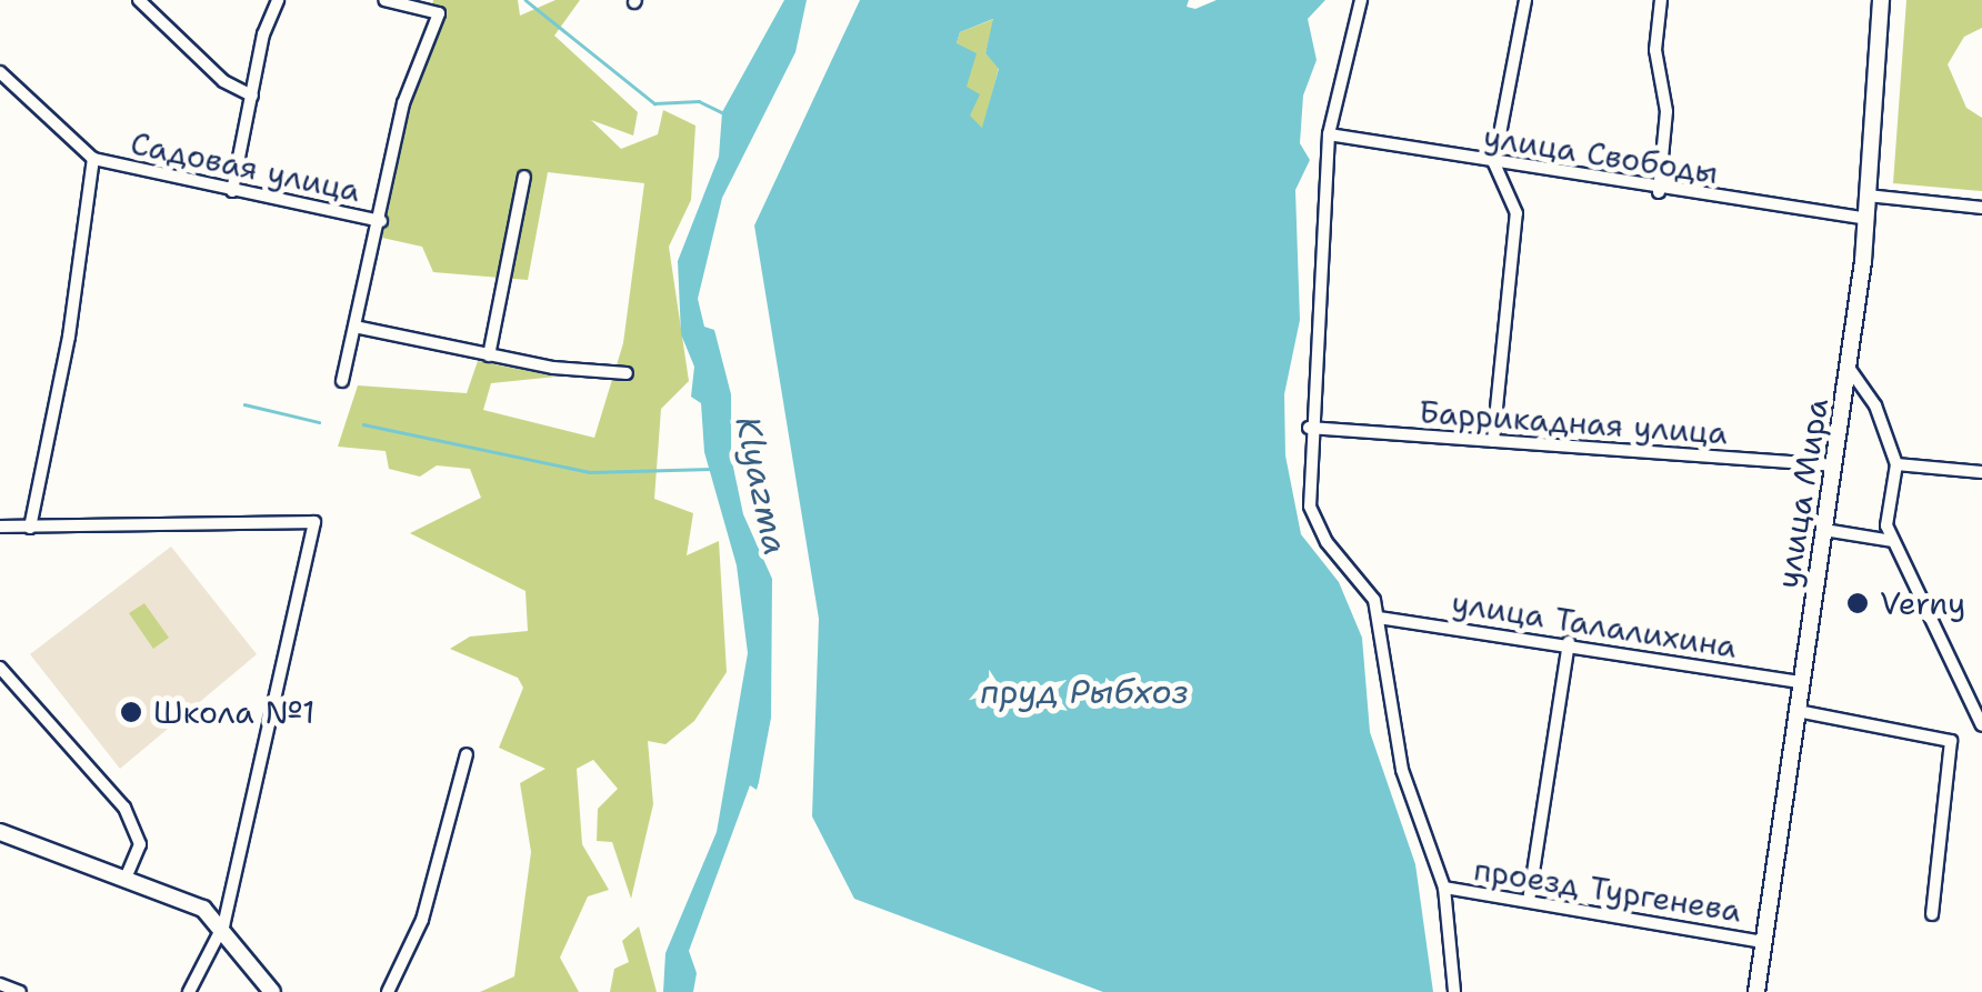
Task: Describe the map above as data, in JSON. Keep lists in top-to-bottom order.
{
  "streets": {
    "street": [
      "улица Свободы",
      "Садовая улица",
      "Баррикадная улица",
      "улица Мира",
      "улица Талалихина",
      "проезд Тургенева"
    ]
  },
  "crossings": [
    ["улица Свободы", "улица Мира"],
    ["Баррикадная улица", "улица Мира"],
    ["улица Мира", "улица Талалихина"],
    ["улица Мира", "проезд Тургенева"]
  ],
  "water": ["Klyazma", "пруд Рыбхоз"],
  "places": ["Verny", "Школа №1"]
}
